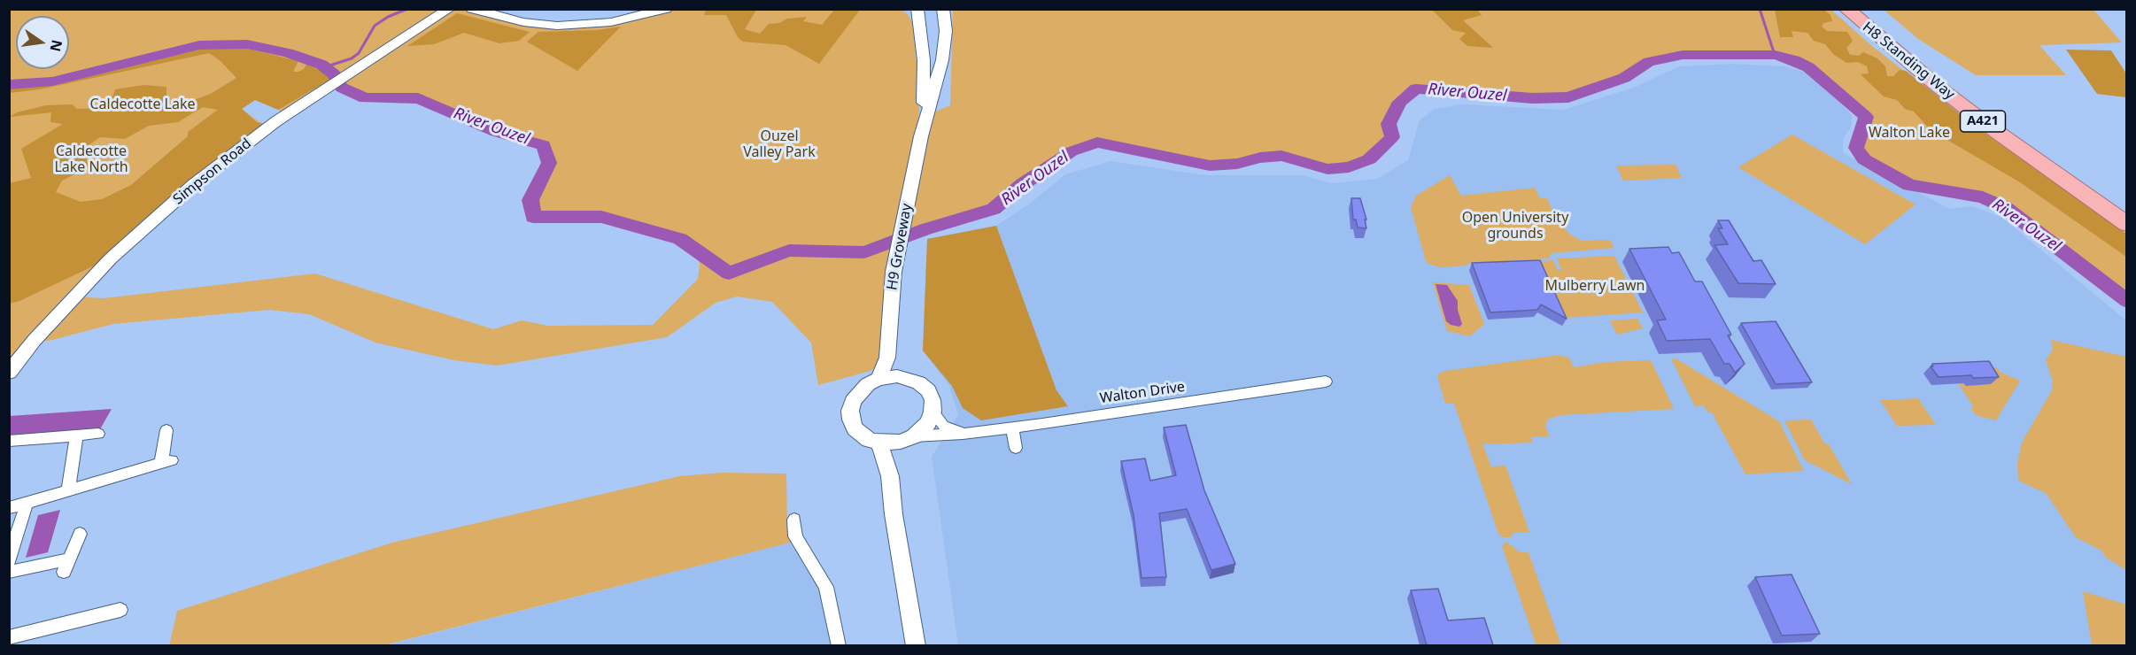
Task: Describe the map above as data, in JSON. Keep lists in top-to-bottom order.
{
  "streets": {
    "highway": ["H8 Standing Way", "A421"],
    "street": ["Simpson Road", "H9 Groveway", "Walton Drive"]
  },
  "crossings": [
    ["H9 Groveway", "Walton Drive"]
  ],
  "water": ["River Ouzel"],
  "parks": [
    "Caldecotte Lake",
    "Walton Lake",
    "Ouzel Valley Park",
    "Caldecotte Lake North",
    "Open University grounds",
    "Mulberry Lawn"
  ],
  "north": "right"
}
